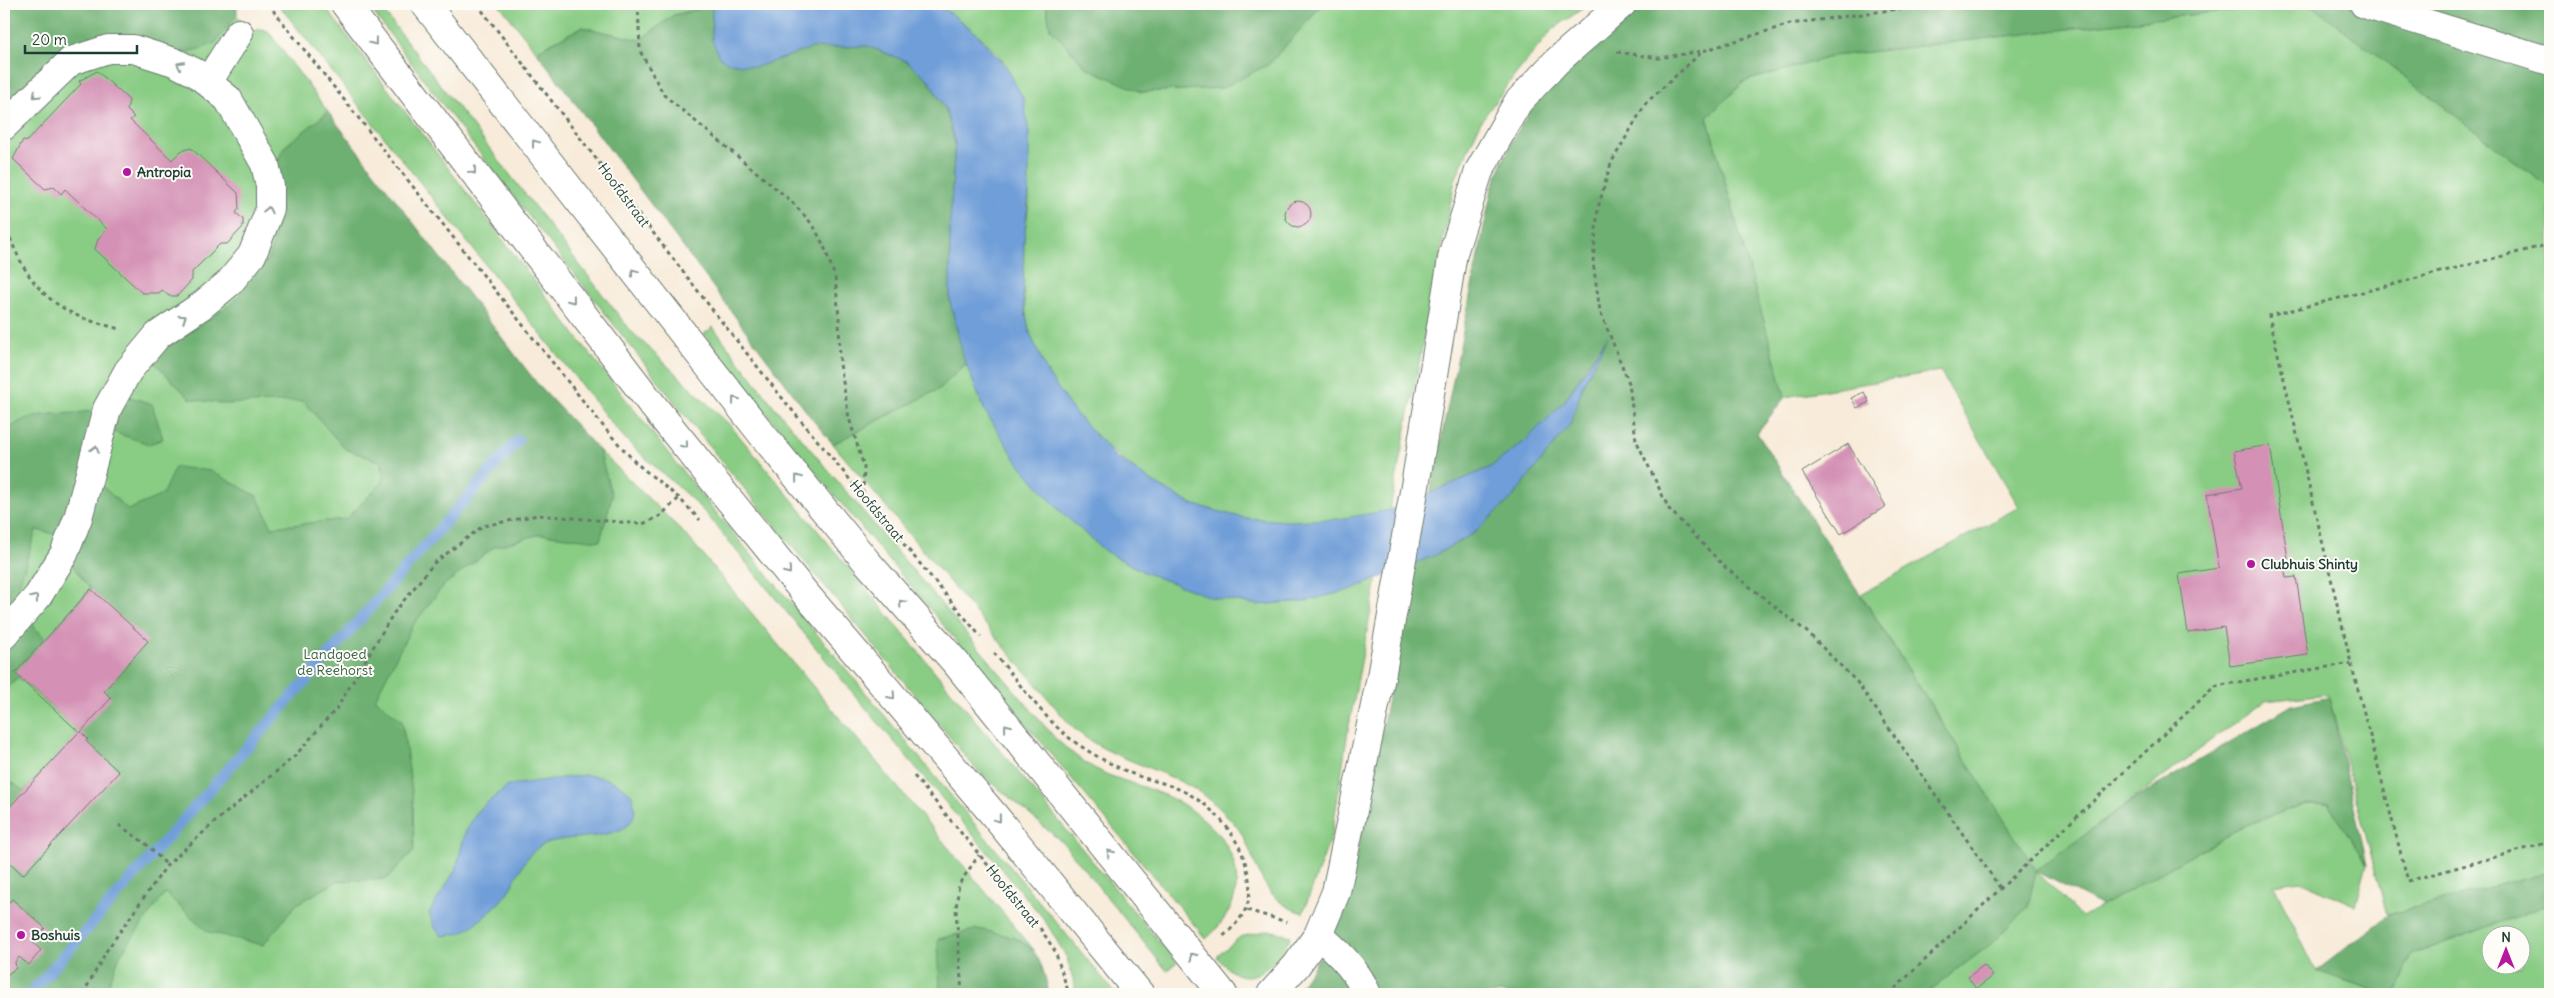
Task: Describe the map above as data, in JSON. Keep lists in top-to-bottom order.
{
  "streets": {
    "path": ["Hoofdstraat"]
  },
  "parks": ["Landgoed de Reehorst"],
  "places": ["Antropia", "Clubhuis Shinty", "Boshuis"],
  "scale_bar": "20 m",
  "north": "top"
}
